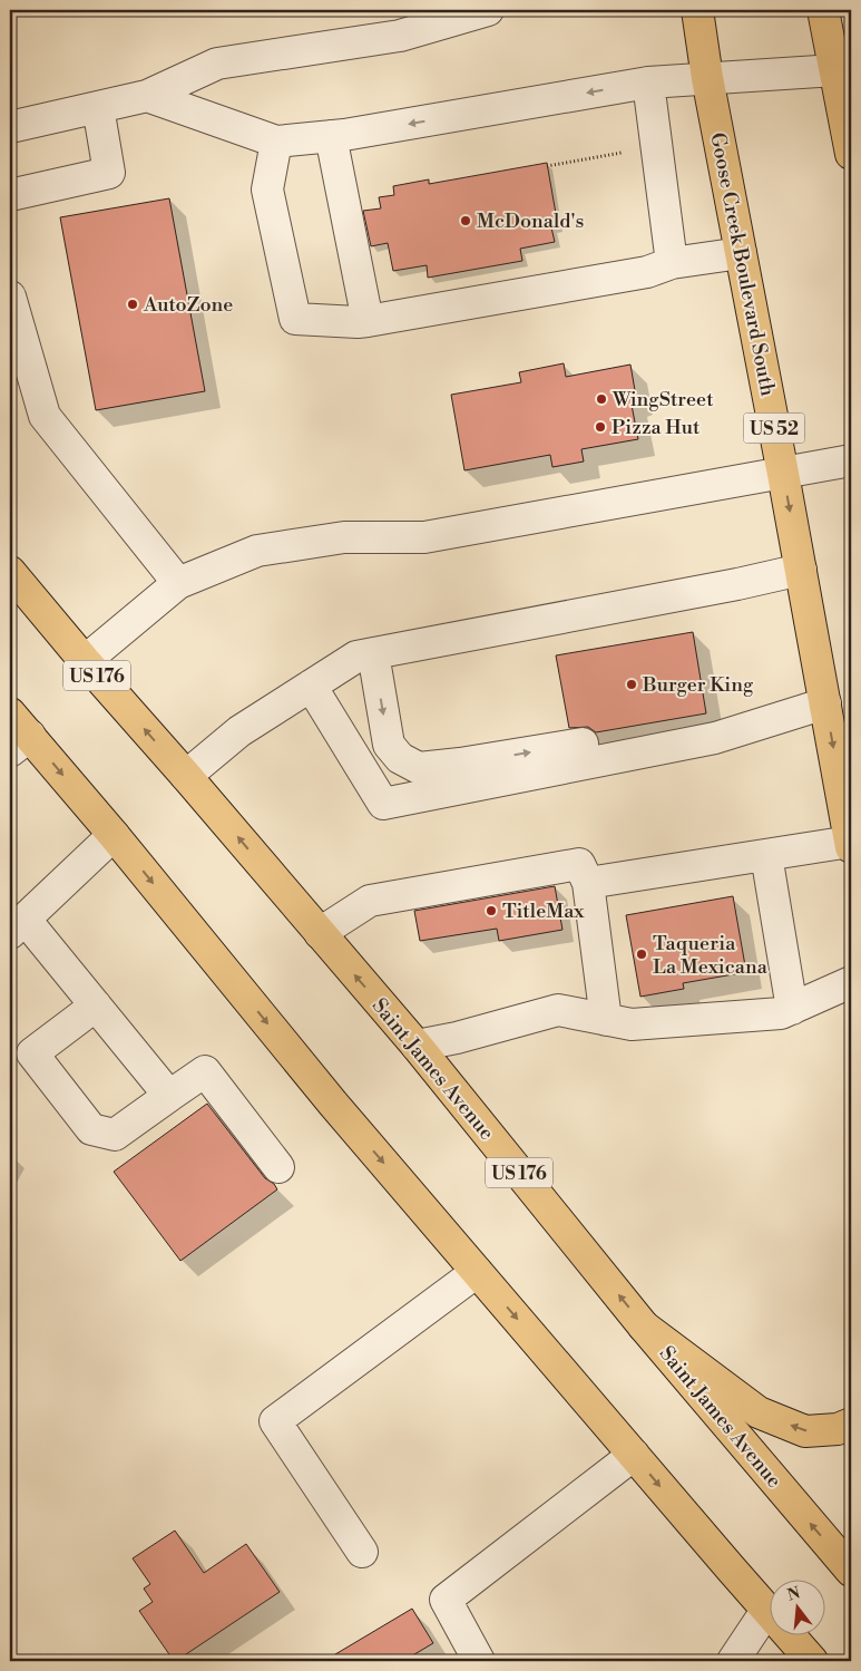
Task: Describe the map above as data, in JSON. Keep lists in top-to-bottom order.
{
  "streets": {
    "main road": [
      "Goose Creek Boulevard South",
      "US 52",
      "US 176",
      "Saint James Avenue"
    ]
  },
  "places": [
    "McDonald's",
    "AutoZone",
    "WingStreet",
    "Pizza Hut",
    "Burger King",
    "TitleMax",
    "Taqueria La Mexicana"
  ],
  "north": "top"
}
